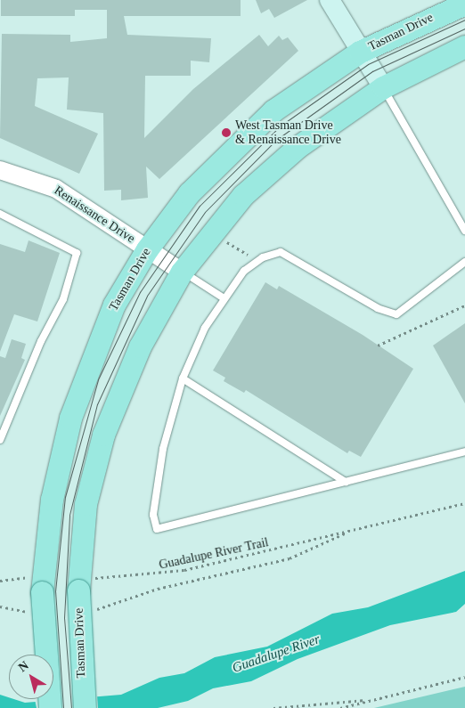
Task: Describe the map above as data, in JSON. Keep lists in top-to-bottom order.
{
  "streets": {
    "main road": ["Tasman Drive"],
    "street": ["Renaissance Drive"],
    "path": ["Guadalupe River Trail"]
  },
  "crossings": [
    ["Tasman Drive", "Renaissance Drive"],
    ["Tasman Drive", "Guadalupe River Trail"]
  ],
  "water": ["Guadalupe River"],
  "places": ["West Tasman Drive & Renaissance Drive"],
  "north": "top left"
}
